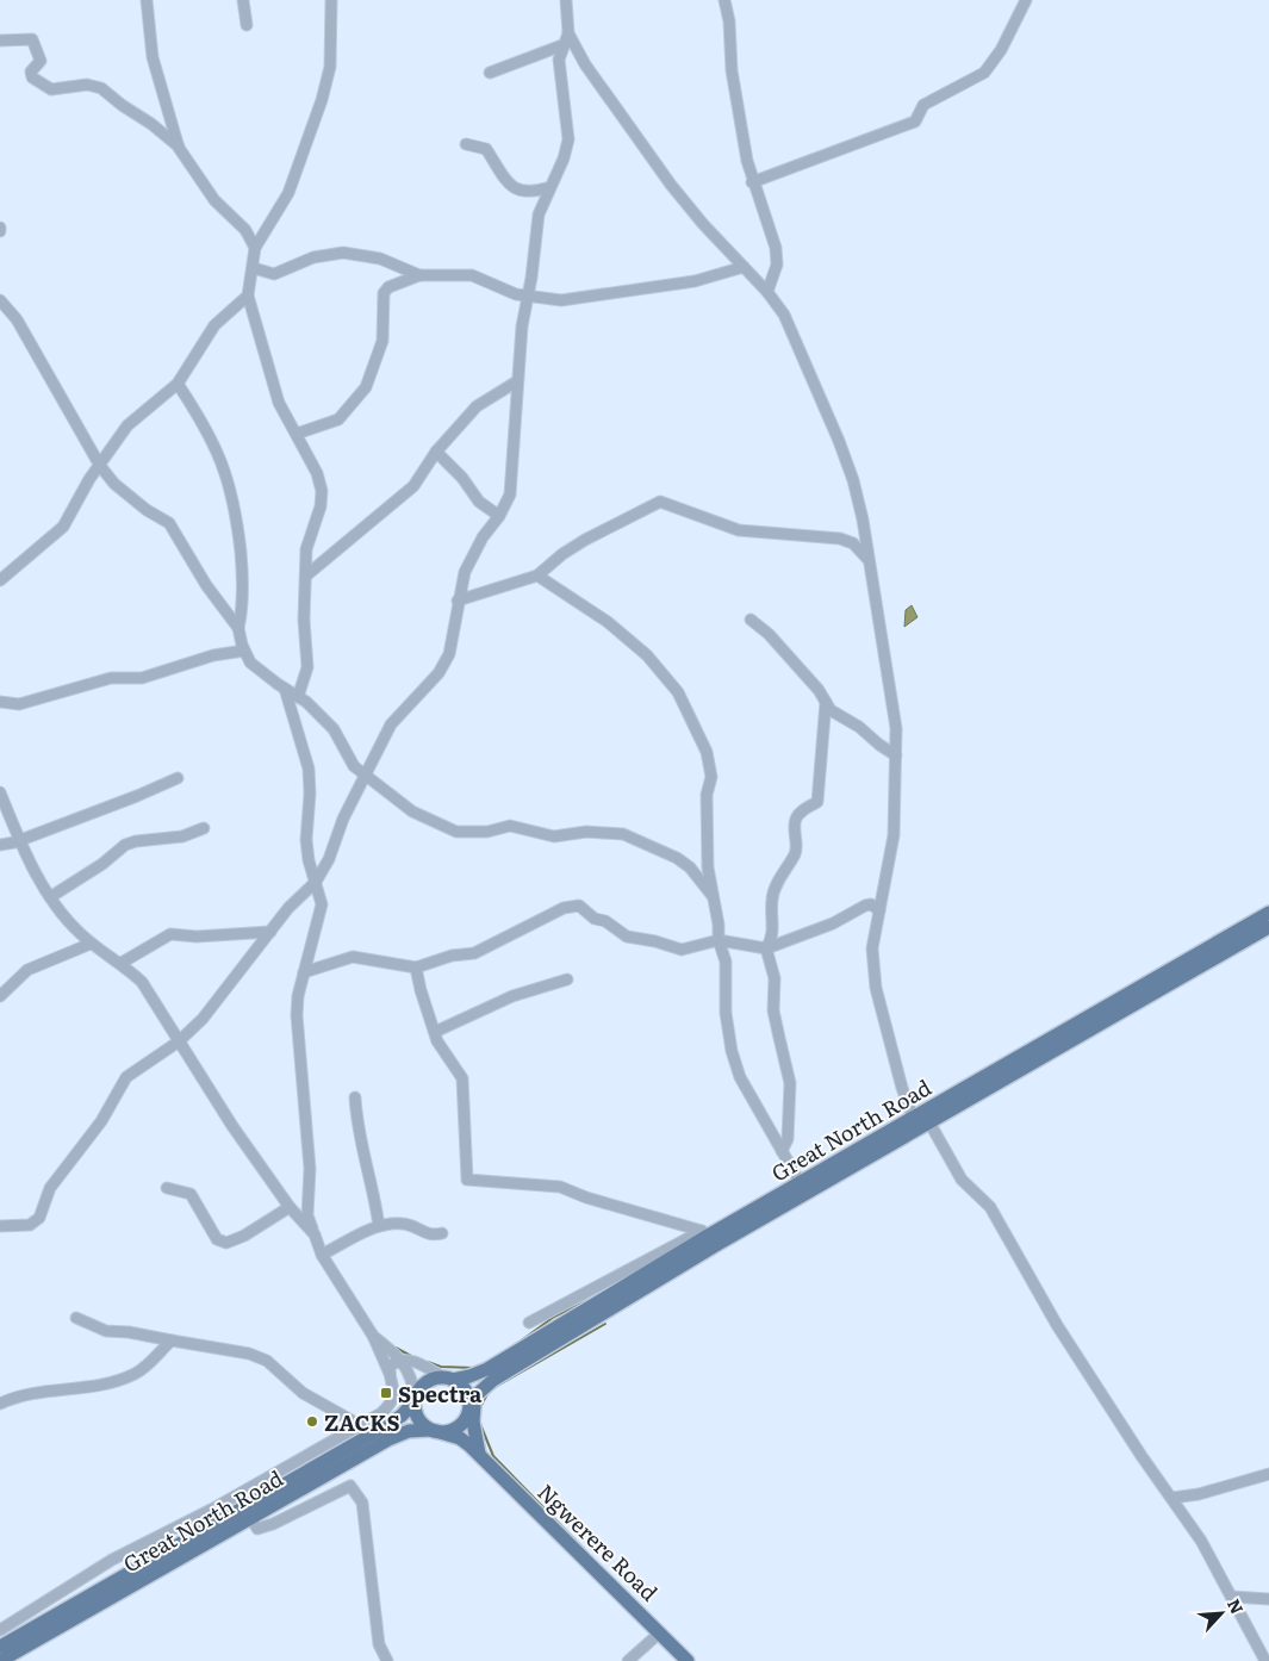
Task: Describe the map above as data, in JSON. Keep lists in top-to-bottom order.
{
  "streets": {
    "main road": ["Great North Road", "Ngwerere Road"]
  },
  "crossings": [
    ["Great North Road", "Ngwerere Road"]
  ],
  "places": {
    "transit": ["Spectra"],
    "other": ["ZACKS"]
  },
  "north": "top right"
}
